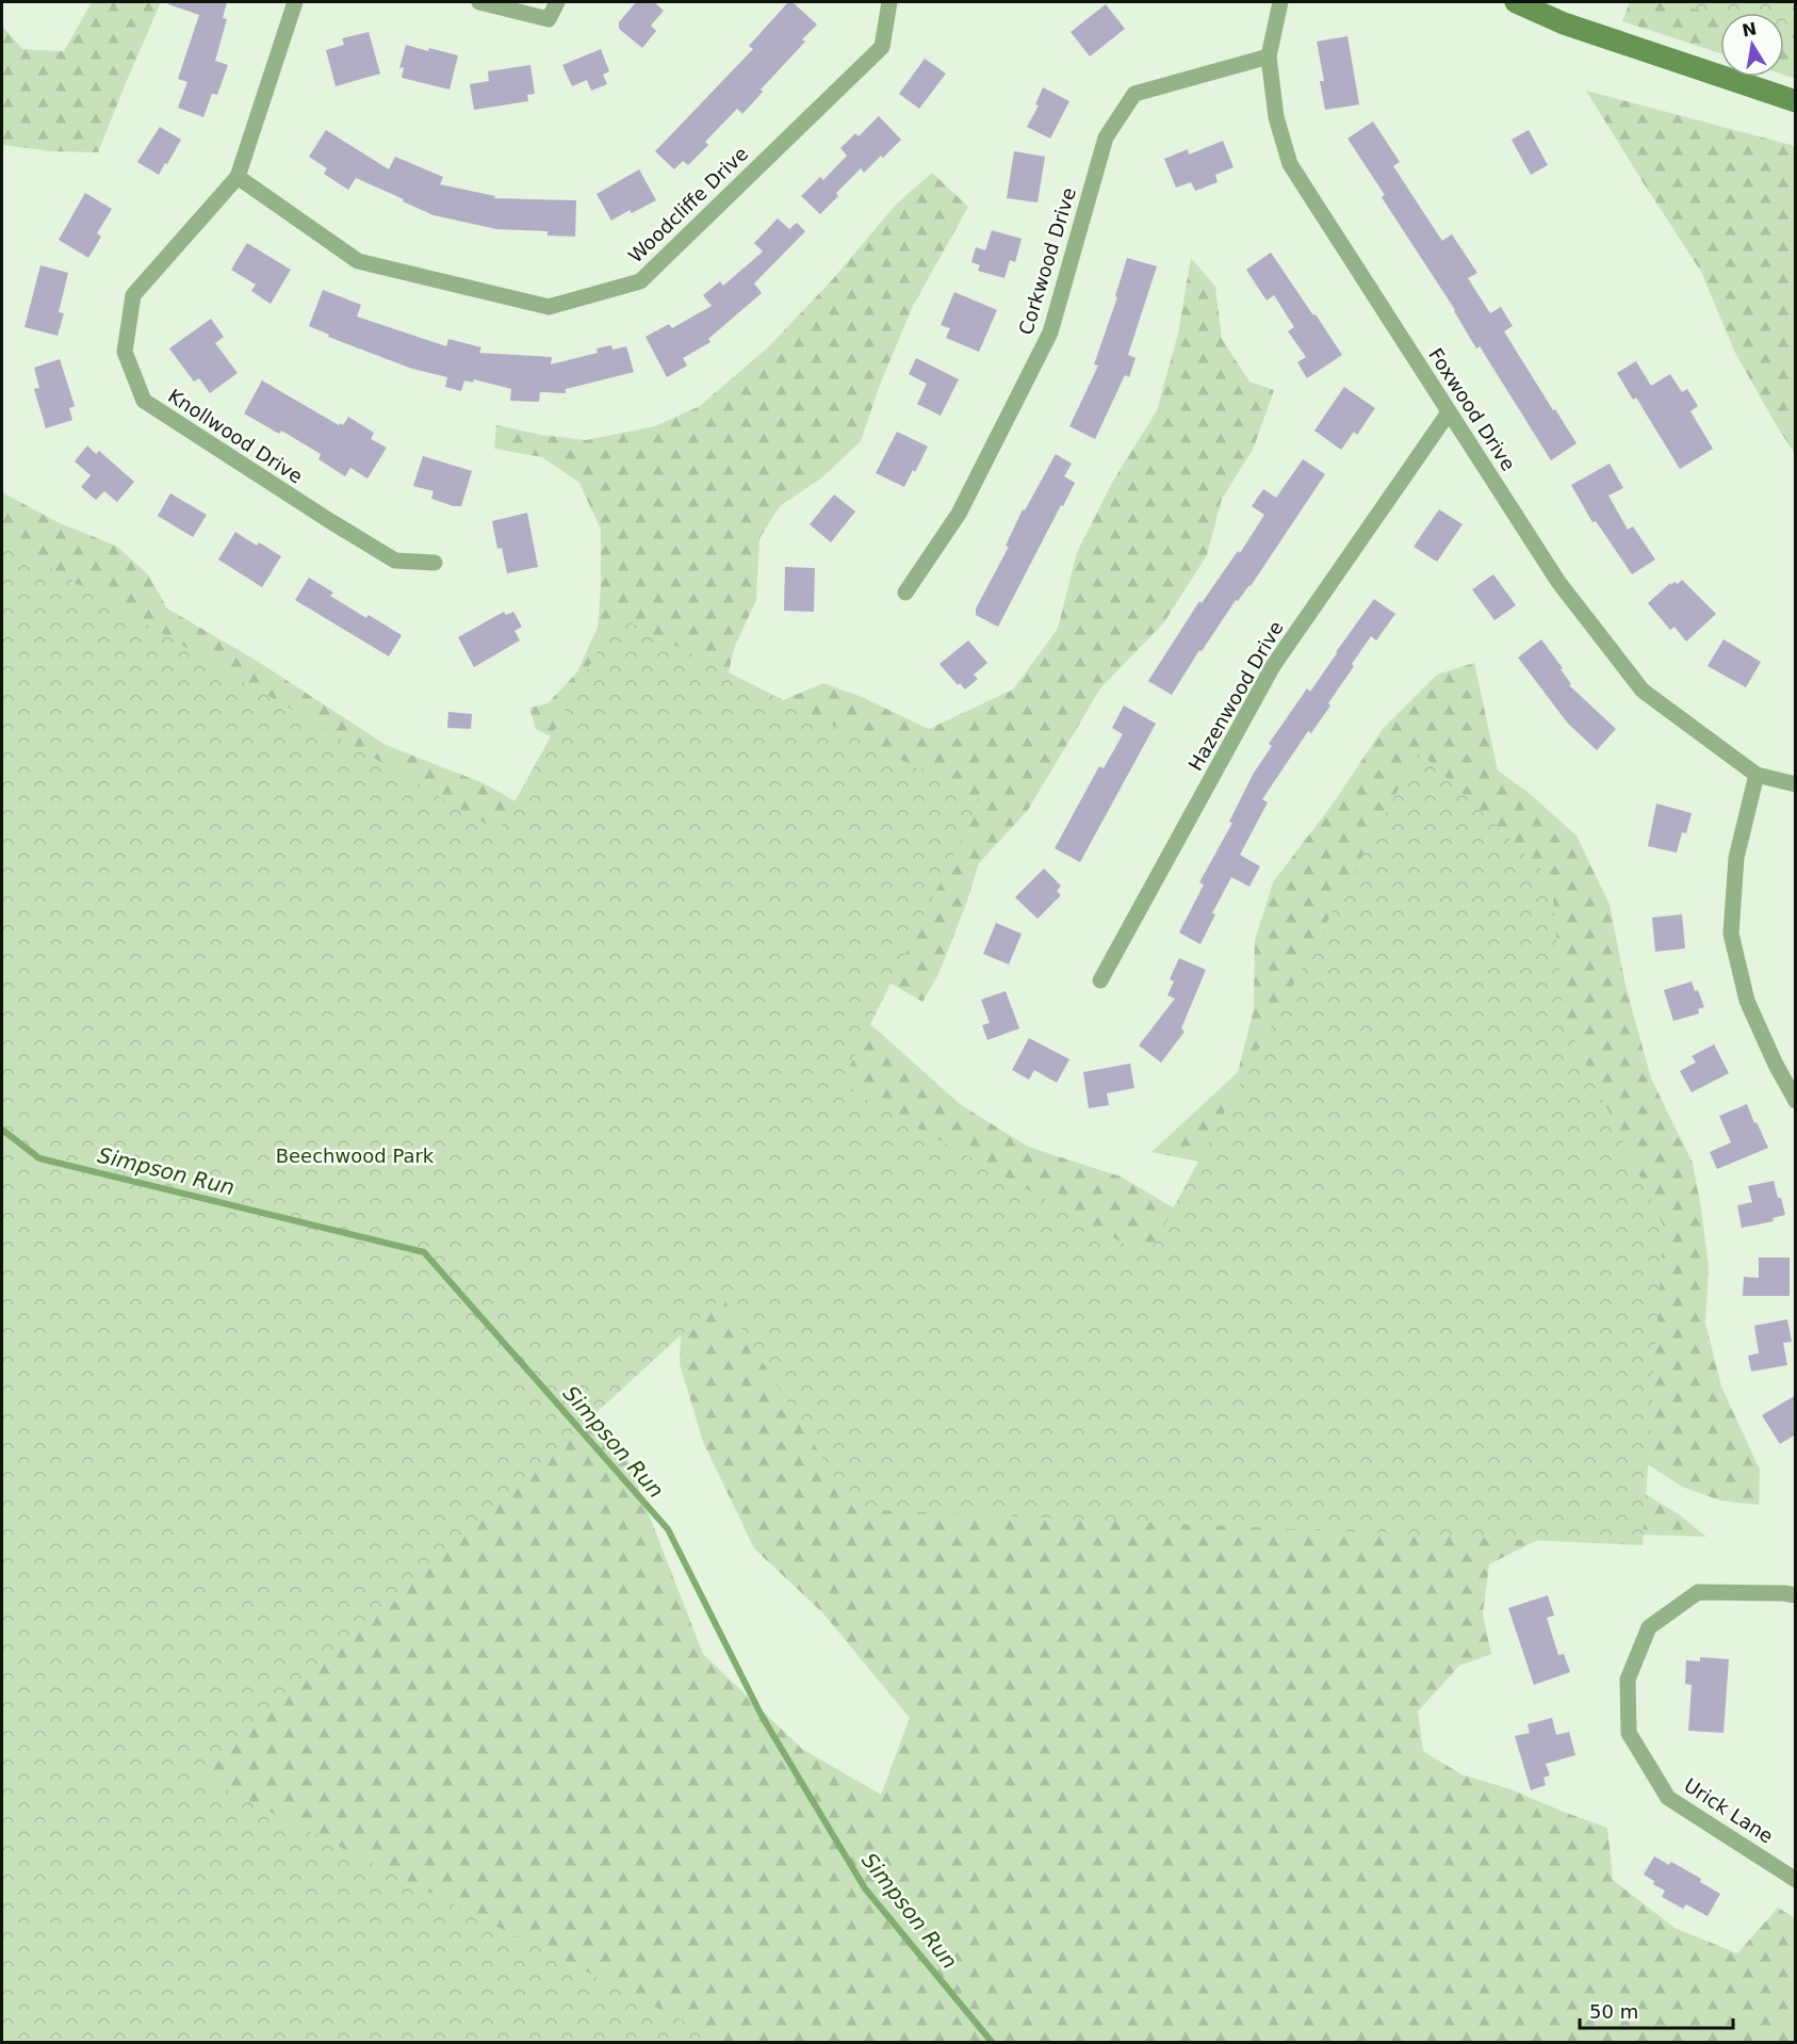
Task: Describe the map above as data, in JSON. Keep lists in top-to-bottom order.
{
  "streets": {
    "street": [
      "Woodcliffe Drive",
      "Corkwood Drive",
      "Foxwood Drive",
      "Knollwood Drive",
      "Hazenwood Drive",
      "Urick Lane"
    ]
  },
  "crossings": [
    ["Woodcliffe Drive", "Knollwood Drive"],
    ["Corkwood Drive", "Foxwood Drive"],
    ["Foxwood Drive", "Hazenwood Drive"]
  ],
  "water": ["Simpson Run"],
  "parks": ["Beechwood Park"],
  "scale_bar": "50 m",
  "north": "top"
}
